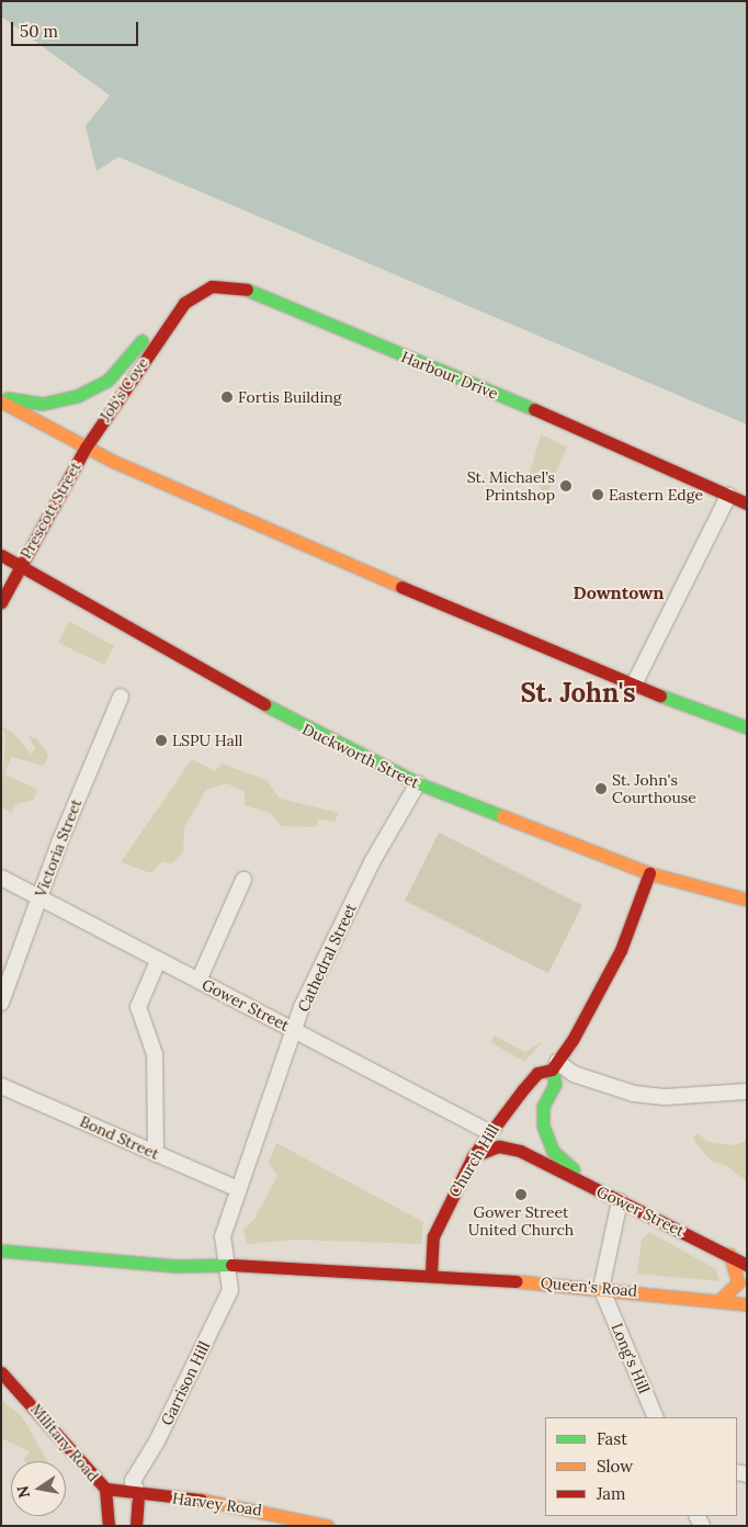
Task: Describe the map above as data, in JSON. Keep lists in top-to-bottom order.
{
  "streets": {
    "main road": [
      "Harbour Drive",
      "Job's Cove",
      "Prescott Street",
      "Duckworth Street",
      "Gower Street",
      "Church Hill",
      "Queen's Road",
      "Military Road",
      "Harvey Road"
    ],
    "street": [
      "Victoria Street",
      "Cathedral Street",
      "Bond Street",
      "Long's Hill",
      "Garrison Hill"
    ]
  },
  "crossings": [
    ["Harbour Drive", "Job's Cove"],
    ["Job's Cove", "Prescott Street"],
    ["Prescott Street", "Duckworth Street"],
    ["Duckworth Street", "Cathedral Street"],
    ["Duckworth Street", "Church Hill"],
    ["Victoria Street", "Gower Street"],
    ["Cathedral Street", "Gower Street"],
    ["Cathedral Street", "Bond Street"],
    ["Cathedral Street", "Queen's Road"],
    ["Cathedral Street", "Garrison Hill"],
    ["Gower Street", "Church Hill"],
    ["Church Hill", "Queen's Road"],
    ["Queen's Road", "Long's Hill"],
    ["Queen's Road", "Garrison Hill"],
    ["Garrison Hill", "Military Road"],
    ["Garrison Hill", "Harvey Road"],
    ["Military Road", "Harvey Road"]
  ],
  "districts": ["Downtown", "St. John's"],
  "places": [
    "Fortis Building",
    "St. Michael’s Printshop",
    "Eastern Edge",
    "LSPU Hall",
    "St. John's Courthouse",
    "Gower Street United Church"
  ],
  "legend": ["Fast", "Slow", "Jam"],
  "scale_bar": "50 m",
  "north": "left"
}
